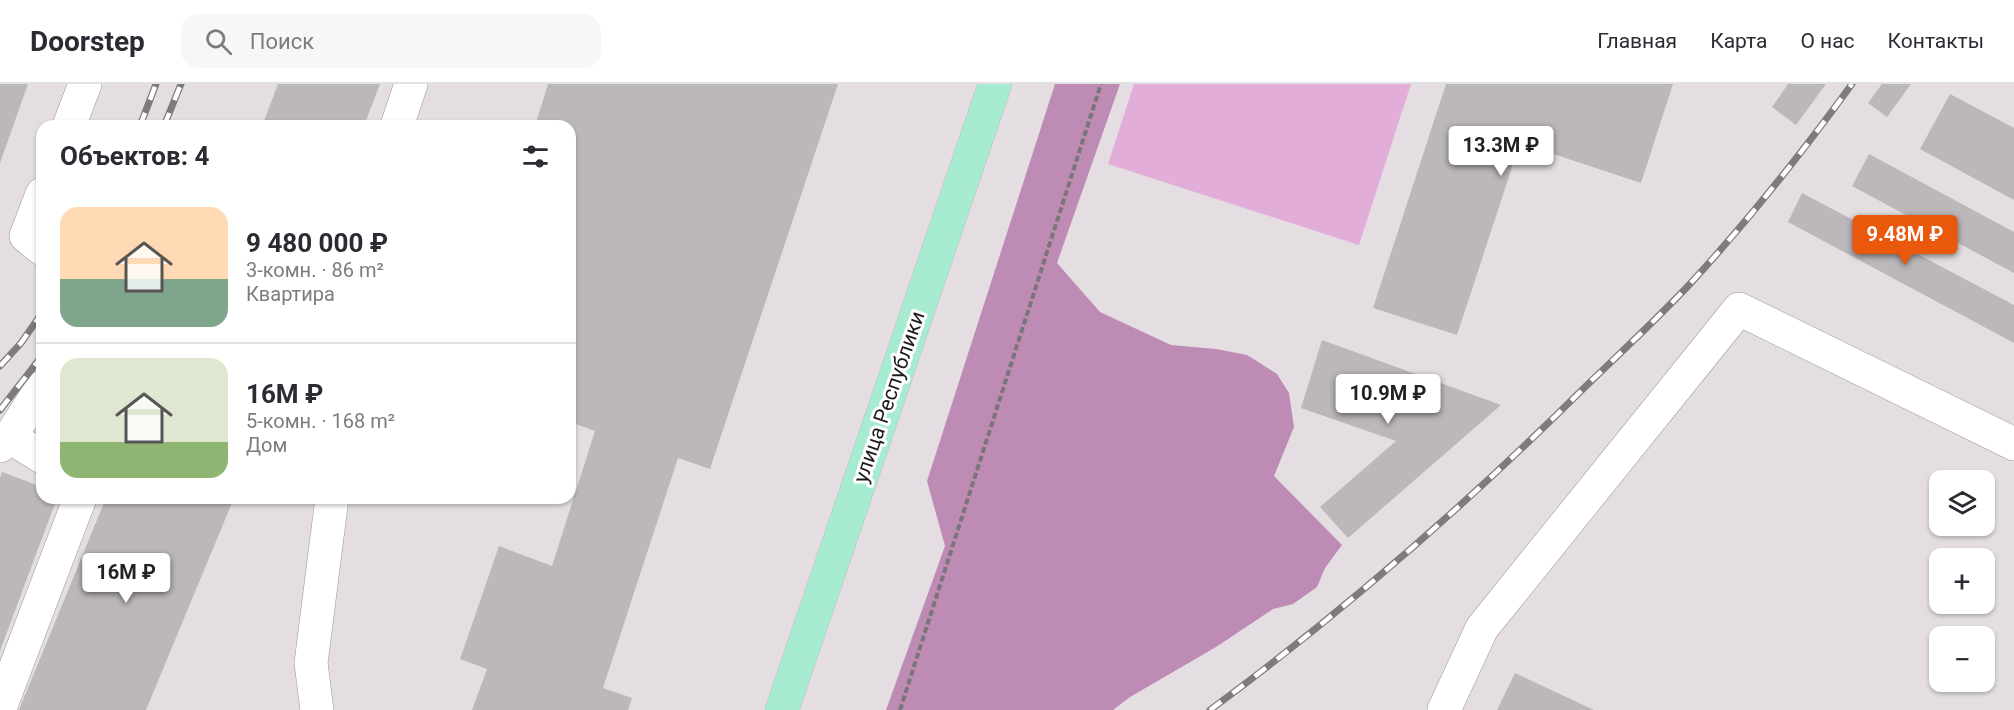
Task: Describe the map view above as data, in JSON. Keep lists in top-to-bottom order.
{
  "streets": {
    "main road": ["улица Республики"]
  },
  "page": {
    "header": "Doorstep",
    "search": "Поиск",
    "nav": [
      "Главная",
      "Карта",
      "О нас",
      "Контакты"
    ],
    "heading": "Объектов: 4",
    "price": [
      "13.3M ₽",
      "9.48M ₽",
      "10.9M ₽",
      "16M ₽"
    ],
    "list": [
      {
        "name": "9 480 000 ₽",
        "note": "3-комн. · 86 m² · Квартира"
      },
      {
        "name": "16M ₽",
        "note": "5-комн. · 168 m² · Дом"
      }
    ],
    "map_buttons": ["+", "−"]
  }
}
